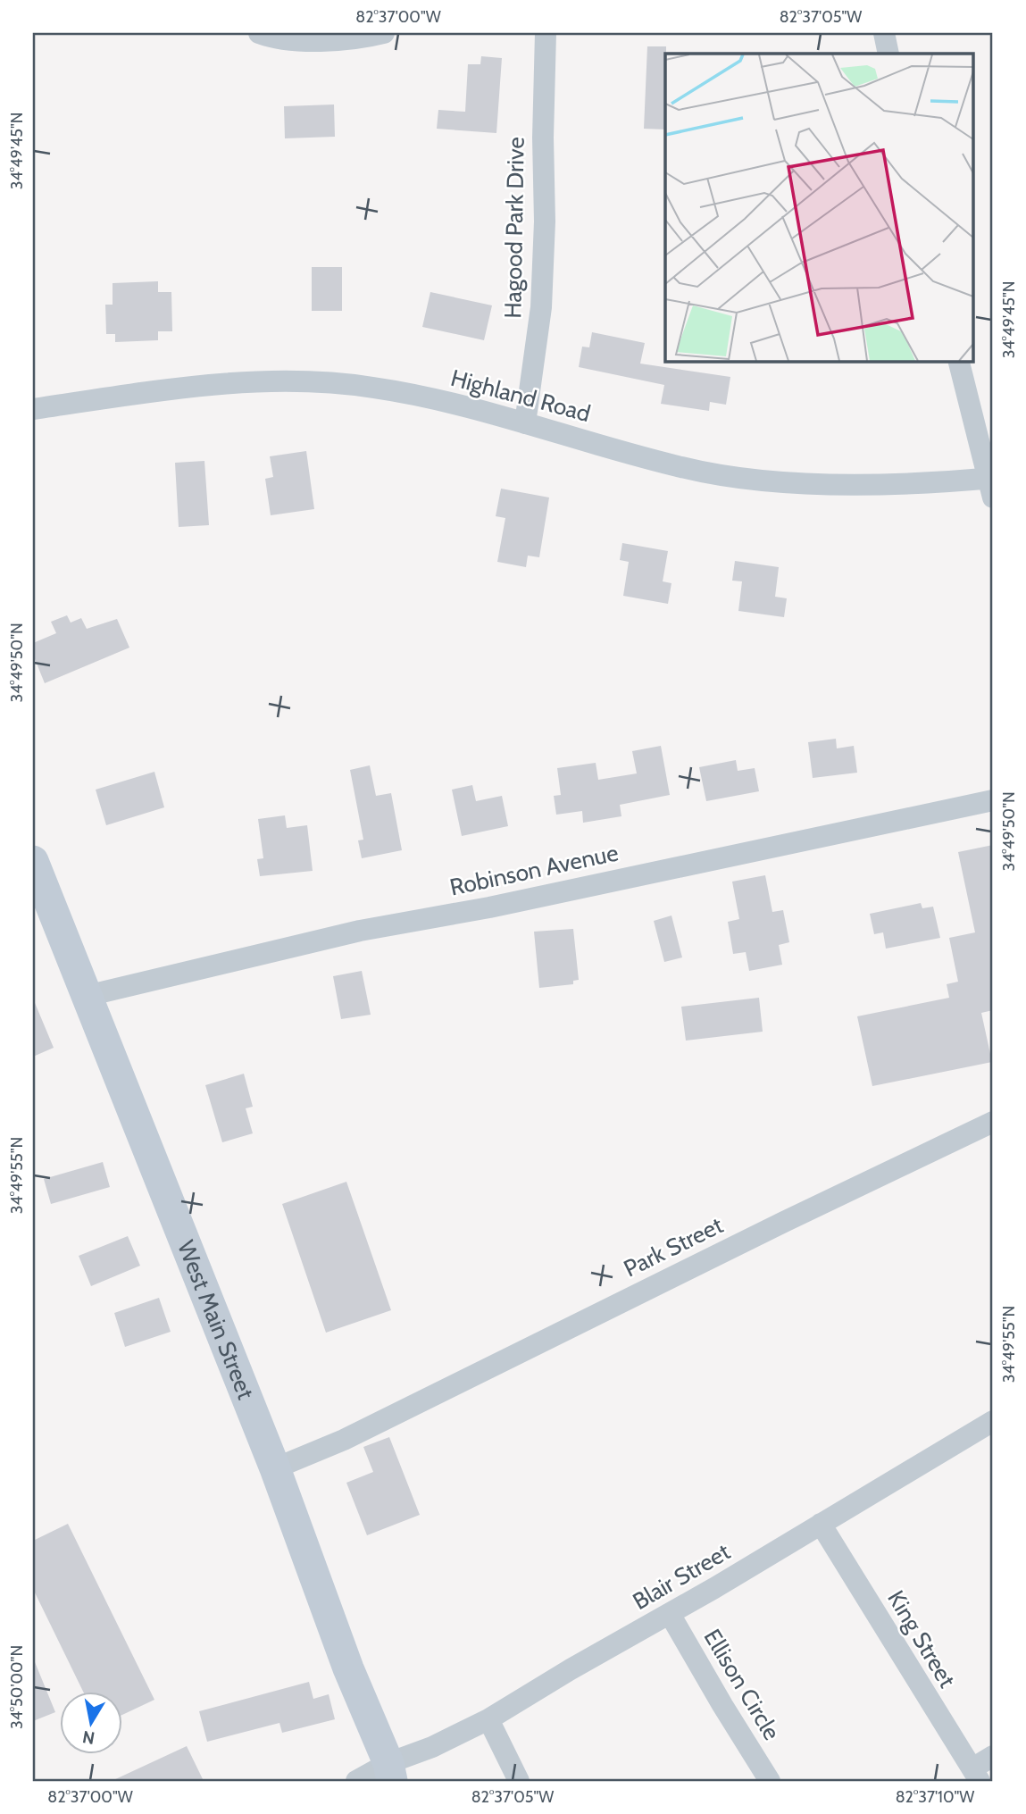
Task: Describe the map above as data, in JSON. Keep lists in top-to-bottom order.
{
  "streets": {
    "main road": ["West Main Street"],
    "street": [
      "Hagood Park Drive",
      "Highland Road",
      "Robinson Avenue",
      "Park Street",
      "Blair Street",
      "King Street",
      "Ellison Circle"
    ]
  },
  "crossings": [
    ["Hagood Park Drive", "Highland Road"],
    ["Robinson Avenue", "West Main Street"],
    ["Park Street", "West Main Street"],
    ["West Main Street", "Blair Street"],
    ["Blair Street", "King Street"],
    ["Blair Street", "Ellison Circle"]
  ],
  "north": "bottom",
  "coordinates": [
    "82°37'00\"W",
    "82°37'05\"W",
    "34°49'45\"N",
    "34°49'50\"N",
    "34°49'55\"N",
    "34°50'00\"N",
    "82°37'10\"W"
  ]
}
